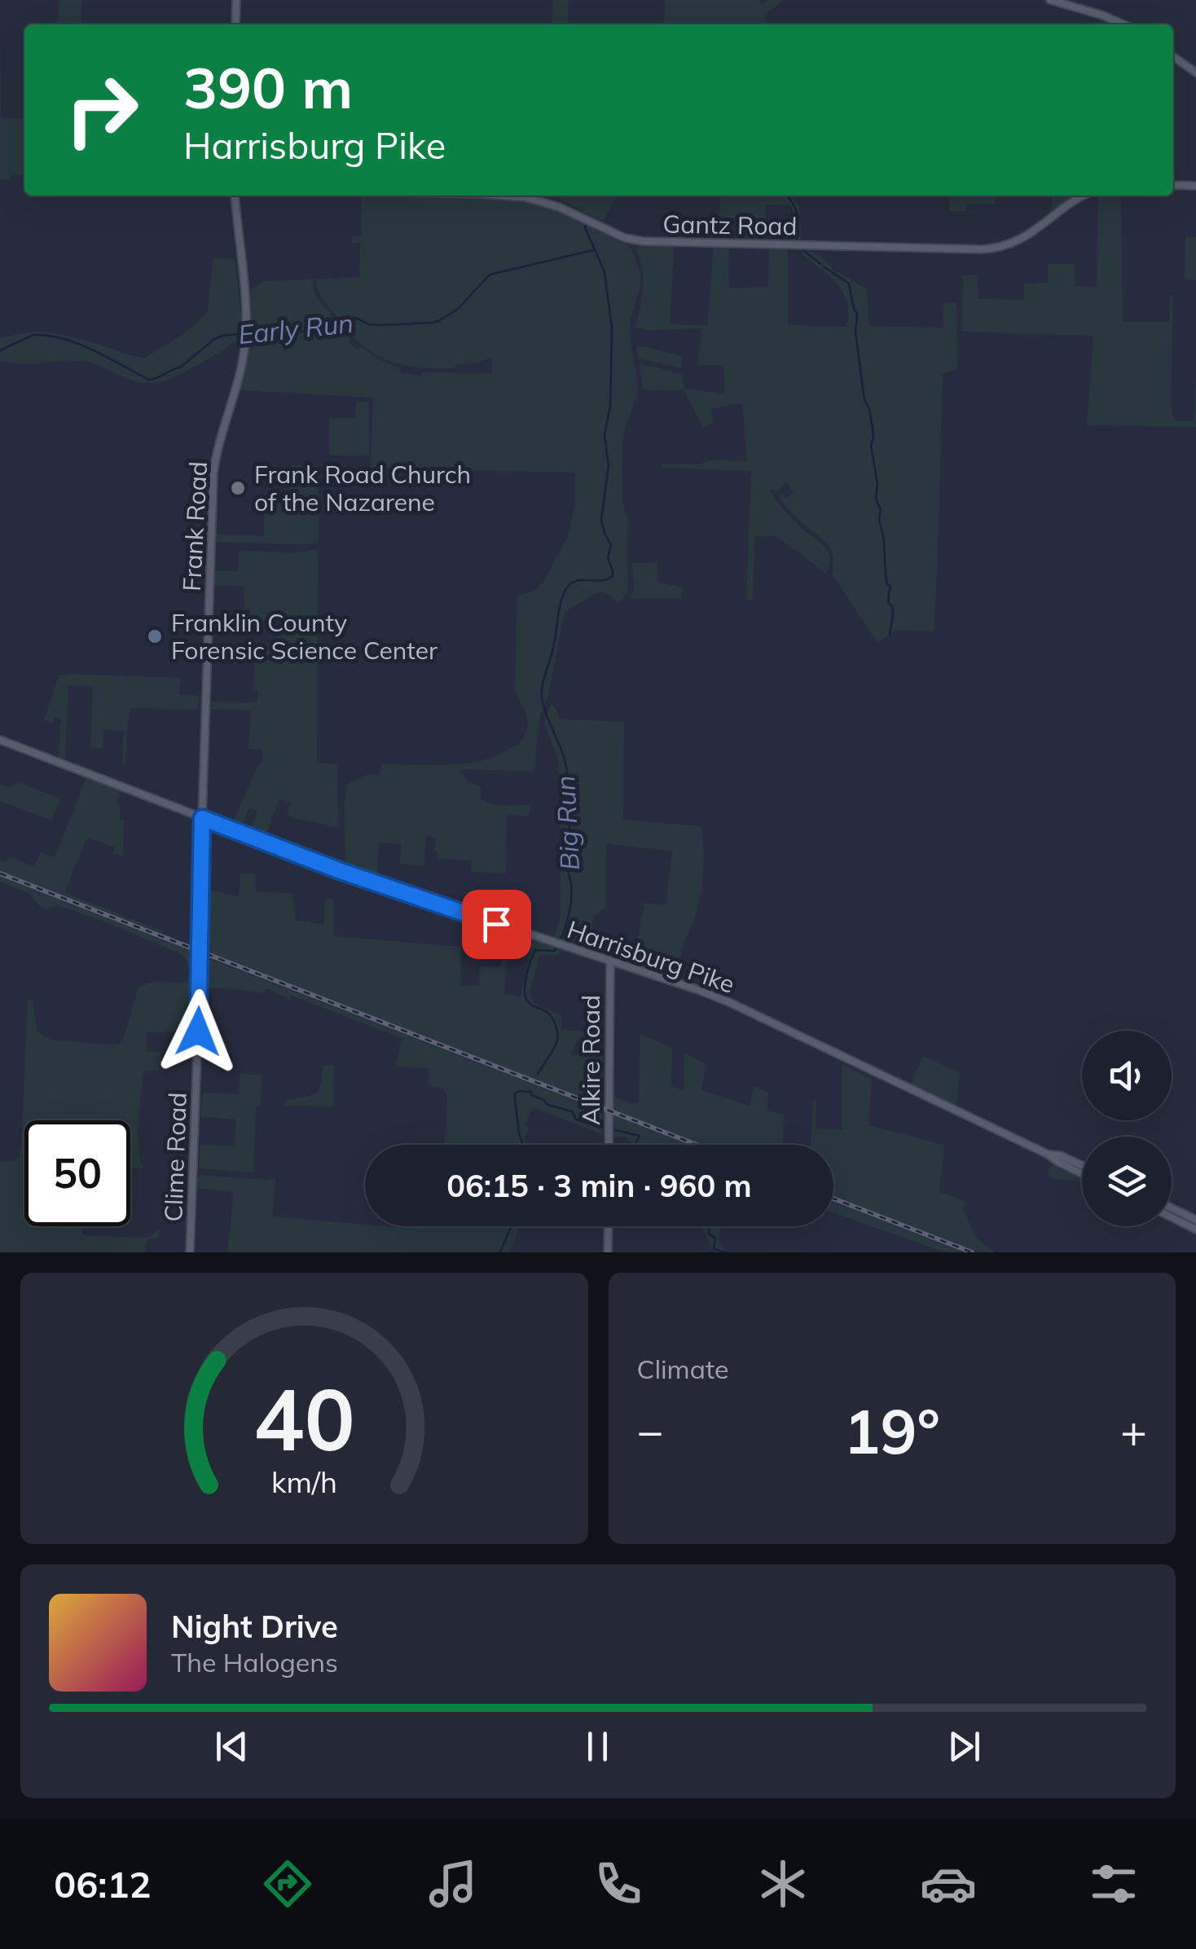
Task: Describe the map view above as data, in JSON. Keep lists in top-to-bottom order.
{
  "streets": {
    "main road": [
      "Gantz Road",
      "Frank Road",
      "Harrisburg Pike",
      "Alkire Road",
      "Clime Road"
    ]
  },
  "crossings": [
    ["Frank Road", "Harrisburg Pike"],
    ["Frank Road", "Clime Road"],
    ["Harrisburg Pike", "Alkire Road"],
    ["Harrisburg Pike", "Clime Road"]
  ],
  "water": ["Early Run", "Big Run"],
  "places": ["Frank Road Church of the Nazarene", "Franklin County Forensic Science Center"],
  "page": {
    "turn": ["390 m", "Harrisburg Pike"],
    "limit": "50",
    "trip": "06:15 · 3 min · 960 m",
    "tile": "Climate",
    "heat": ["−", "19°", "+"],
    "song": ["Night Drive", "The Halogens"],
    "tabs": "06:12",
    "gauge": ["40", "km/h"]
  }
}
